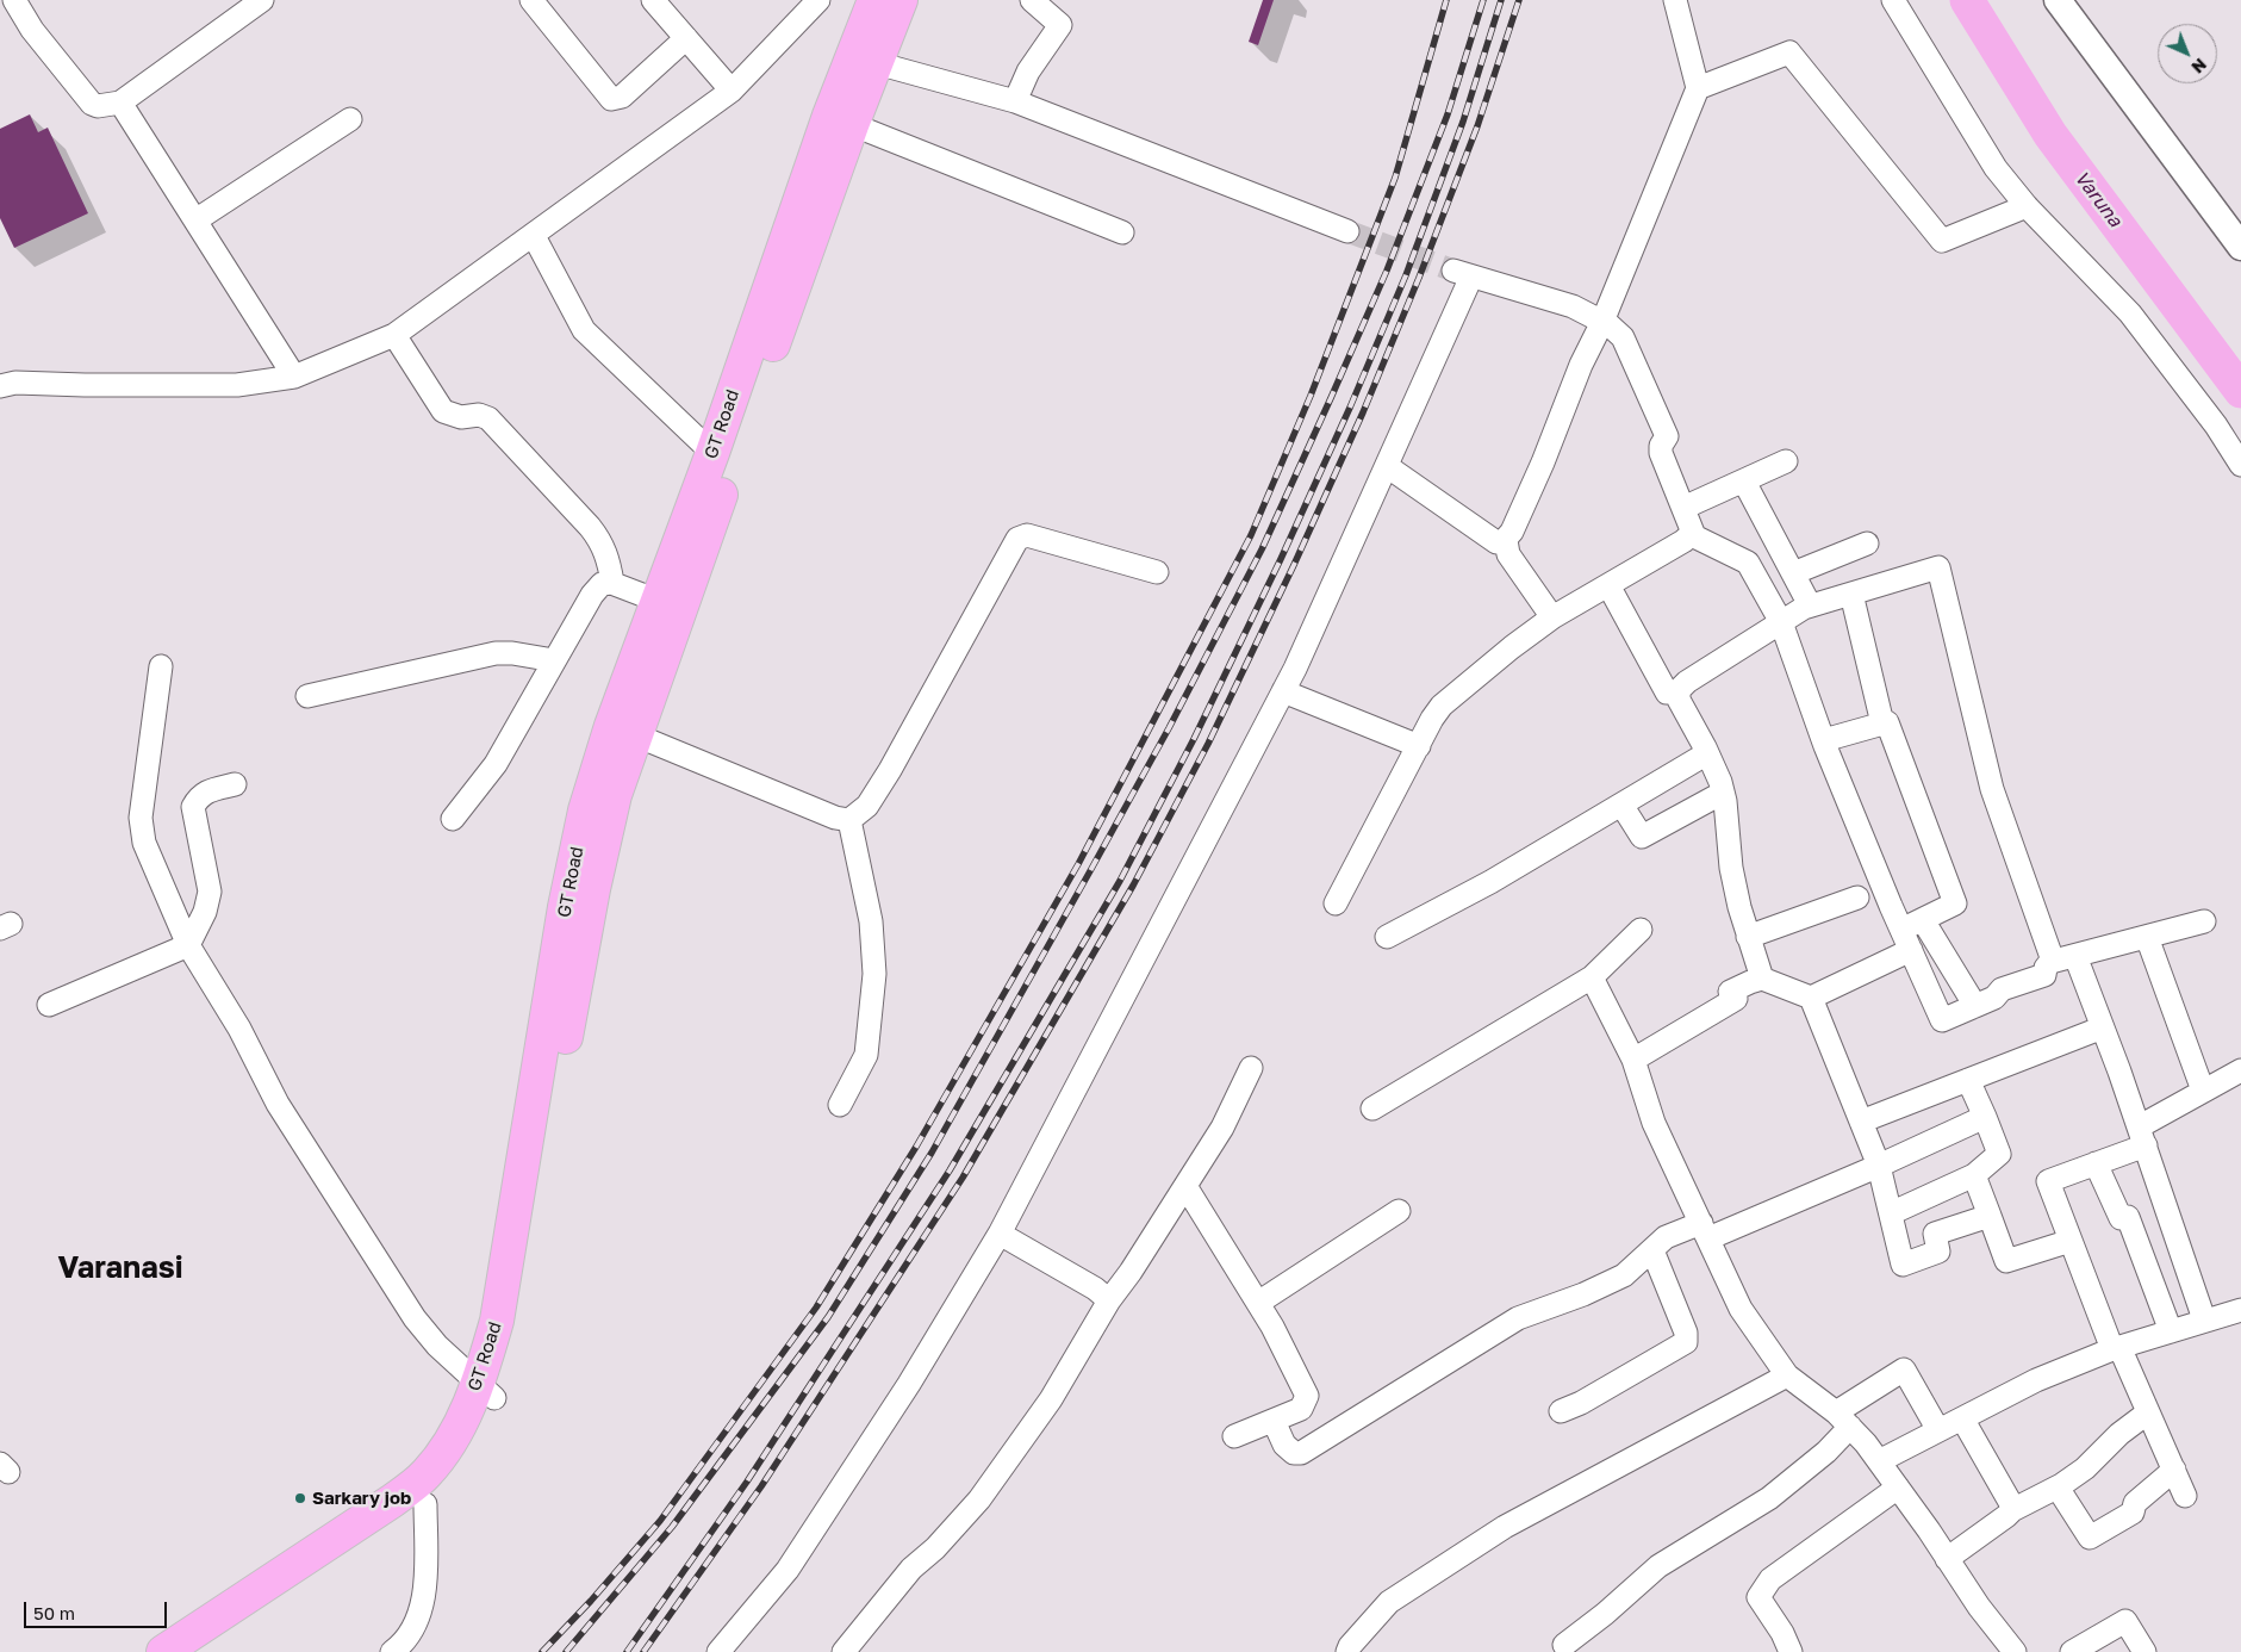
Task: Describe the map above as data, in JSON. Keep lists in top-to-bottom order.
{
  "streets": {
    "highway": ["GT Road"]
  },
  "districts": ["Varanasi"],
  "water": ["Varuna"],
  "places": ["Sarkary job"],
  "scale_bar": "50 m",
  "north": "bottom right"
}
